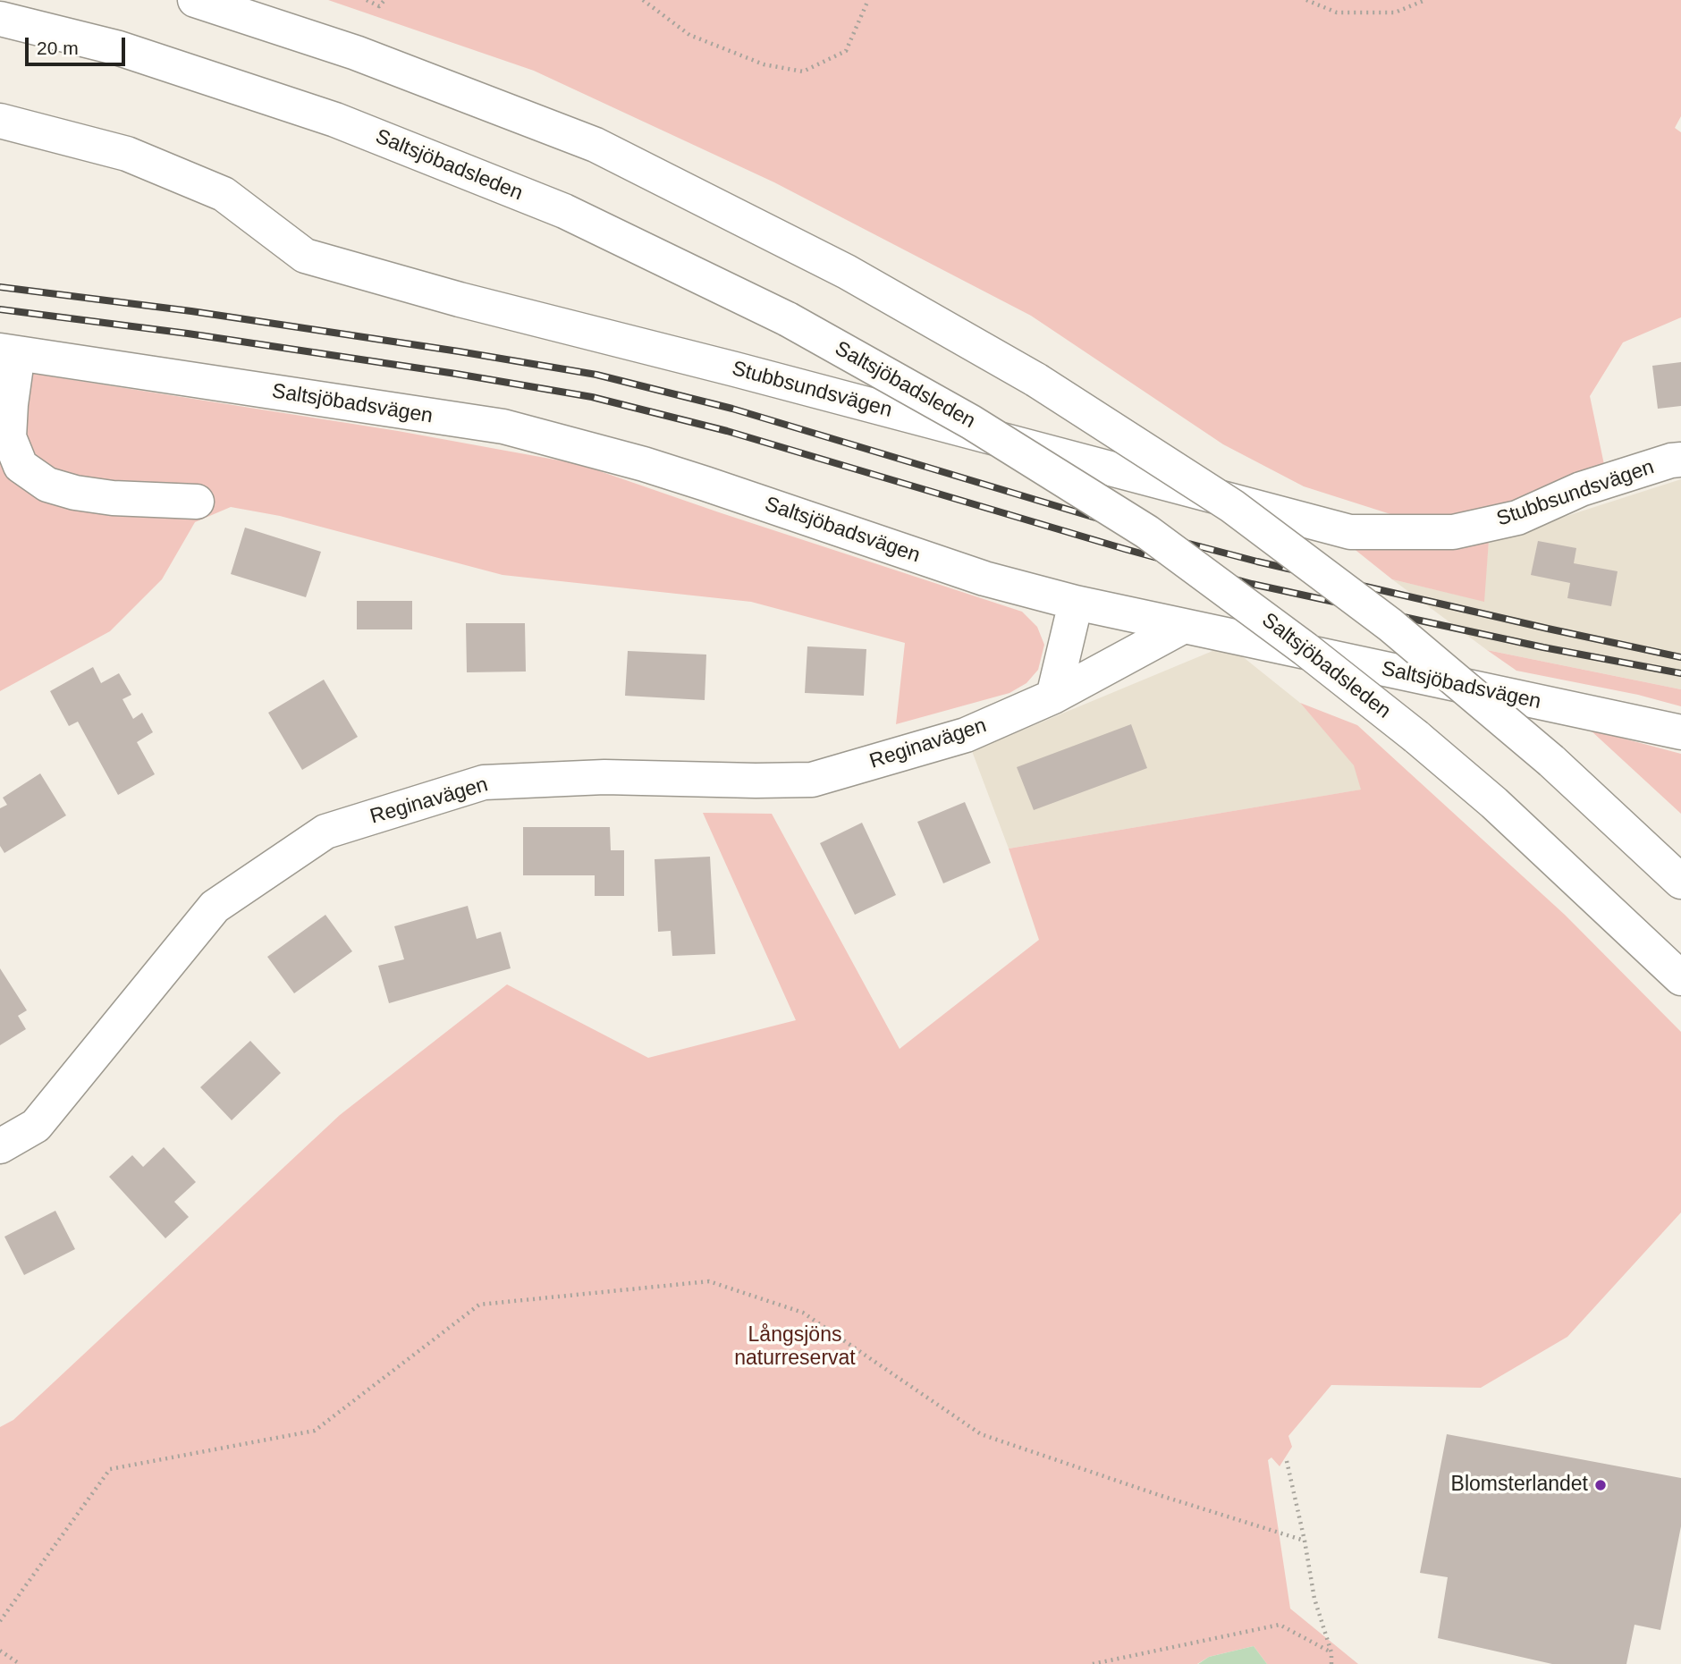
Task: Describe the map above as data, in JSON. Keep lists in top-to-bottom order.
{
  "streets": {
    "main road": [
      "Saltsjöbadsleden",
      "Stubbsundsvägen",
      "Saltsjöbadsvägen",
      "Reginavägen"
    ]
  },
  "crossings": [
    ["Saltsjöbadsvägen", "Reginavägen"]
  ],
  "parks": ["Långsjöns naturreservat"],
  "places": ["Blomsterlandet"],
  "scale_bar": "20 m"
}
